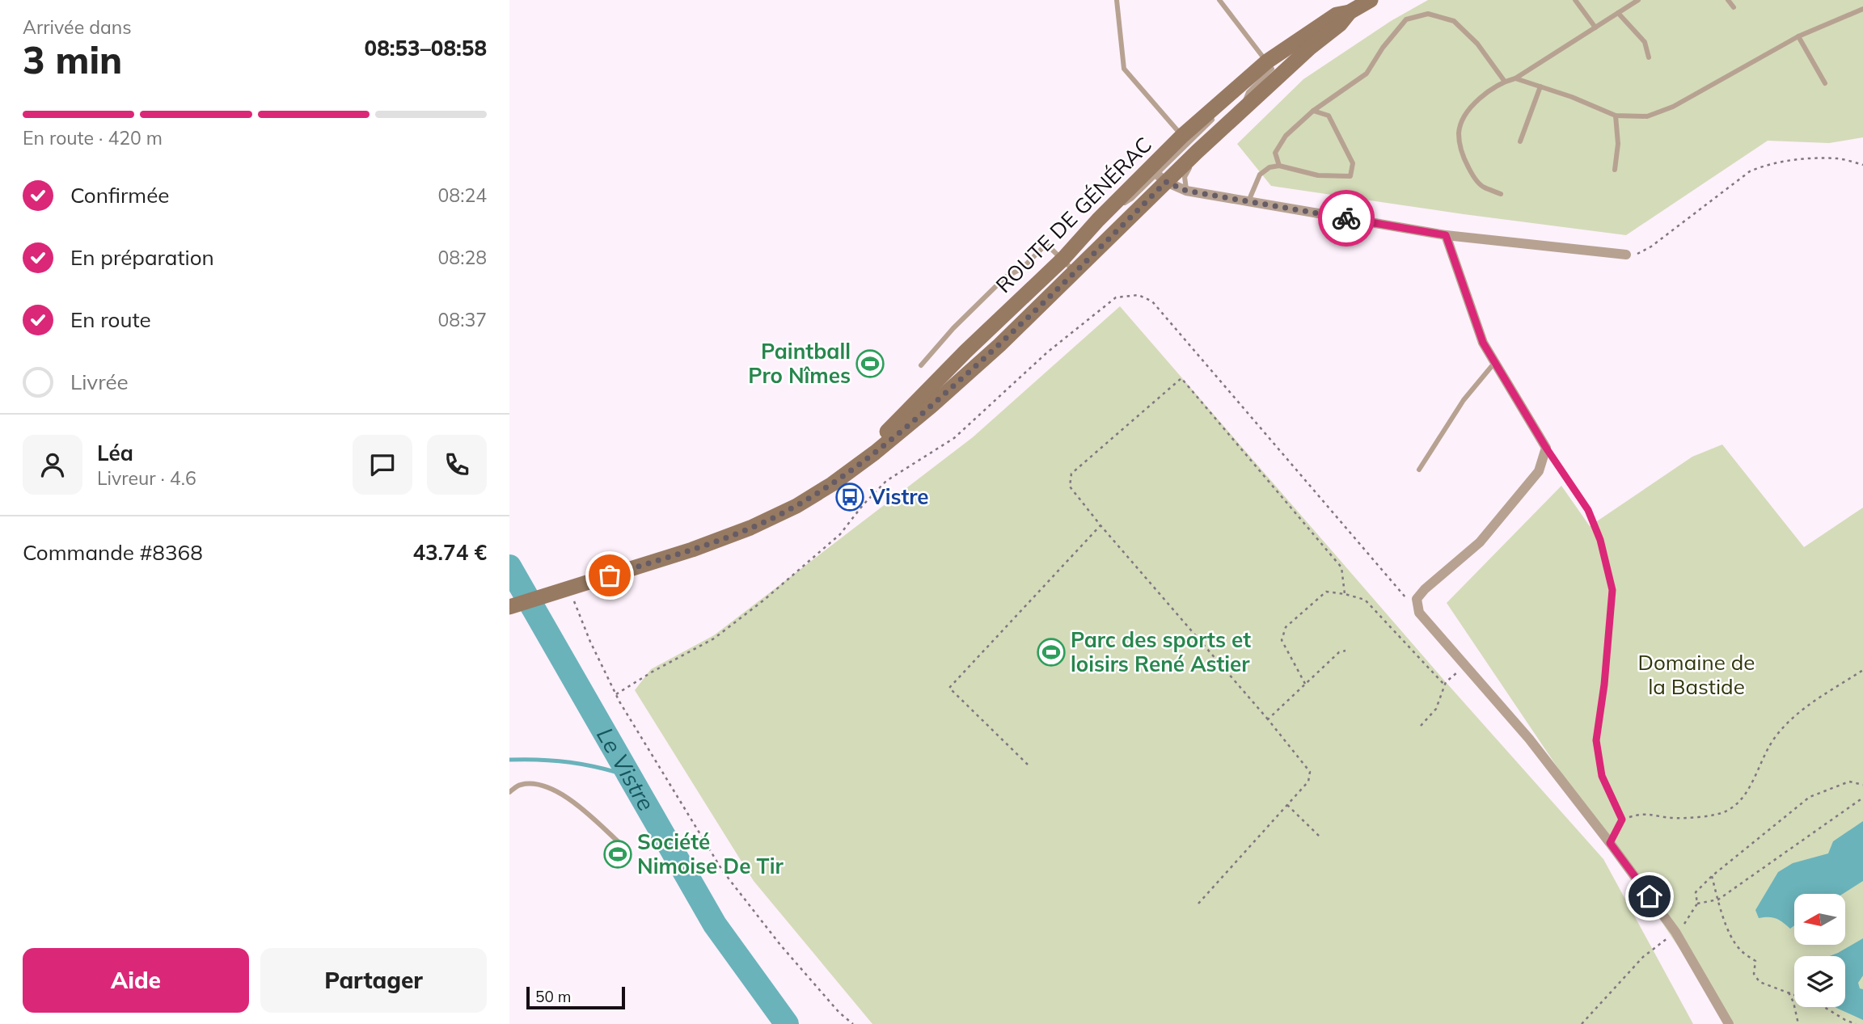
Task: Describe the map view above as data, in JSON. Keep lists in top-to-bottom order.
{
  "streets": {
    "street": ["ROUTE DE GÉNÉRAC"]
  },
  "water": ["Le Vistre"],
  "parks": ["Domaine de la Bastide"],
  "places": {
    "sports": ["Paintball Pro Nîmes", "Parc des sports et loisirs René Astier", "Société Nimoise De Tir"],
    "bus stop": ["Vistre"]
  },
  "scale_bar": "50 m",
  "north": "left",
  "page": {
    "heading": ["3 min", "Arrivée dans", "08:53–08:58"],
    "panel": [
      "Léa",
      "Livreur · 4.6",
      "Commande #8368",
      "43.74 €"
    ],
    "bar": "En route · 420 m",
    "list": [
      ["Confirmée", "08:24"],
      ["En préparation", "08:28"],
      ["En route", "08:37"],
      "Livrée"
    ],
    "buttons": ["Aide", "Partager"],
    "scale": "50 m"
  }
}
